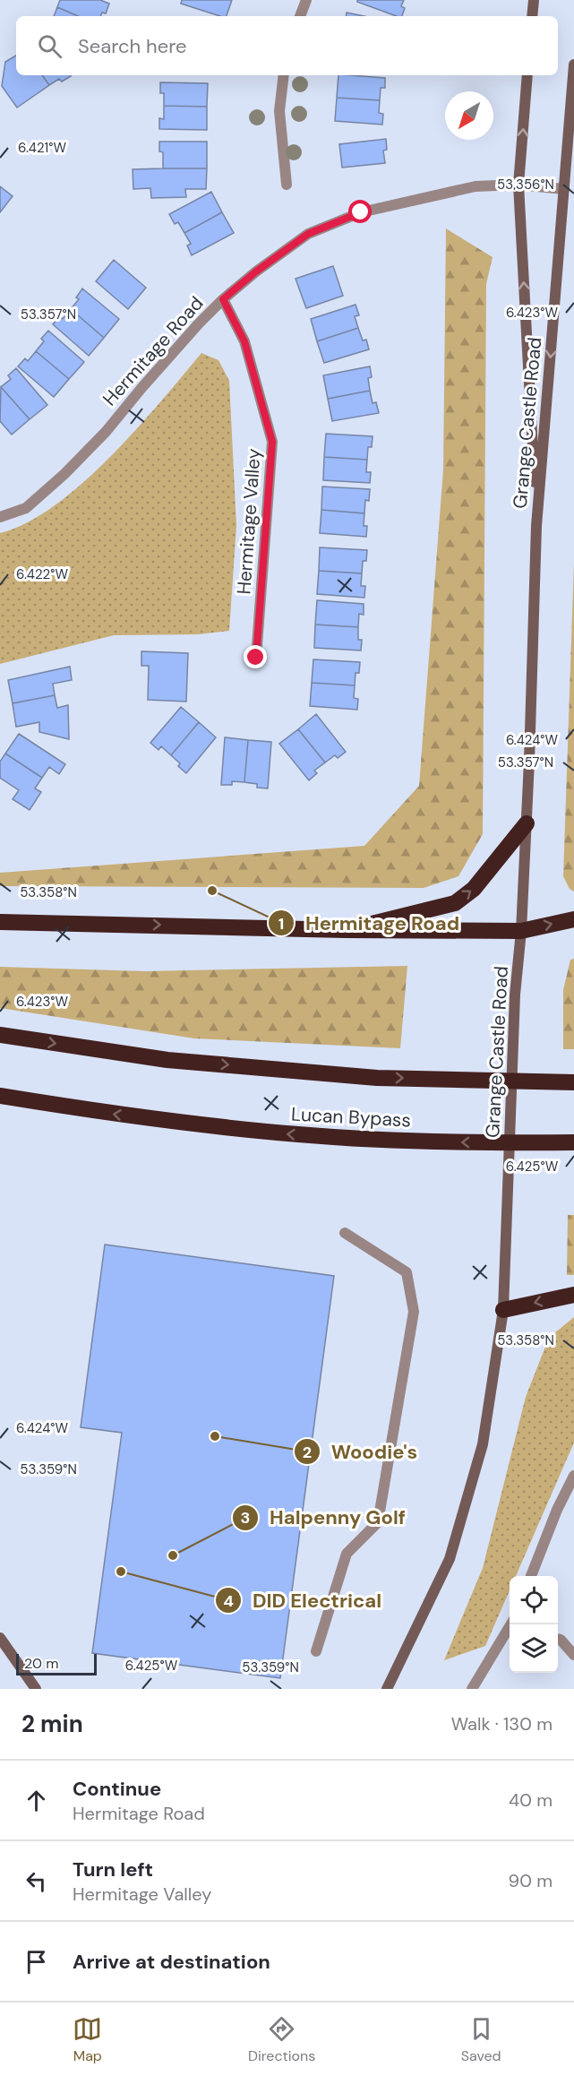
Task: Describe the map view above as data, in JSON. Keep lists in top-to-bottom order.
{
  "streets": {
    "highway": ["Lucan Bypass"],
    "main road": ["Grange Castle Road"],
    "street": ["Hermitage Road", "Hermitage Valley"]
  },
  "crossings": [
    ["Hermitage Road", "Grange Castle Road"],
    ["Hermitage Road", "Hermitage Valley"]
  ],
  "places": [
    "Hermitage Road",
    "Woodie's",
    "Halpenny Golf",
    "DID Electrical"
  ],
  "scale_bar": "20 m",
  "north": "bottom left",
  "page": {
    "search": "Search here",
    "scale": "20 m",
    "heading": ["2 min", "Walk · 130 m"],
    "list": [
      ["Continue", "Hermitage Road", "40 m"],
      ["Turn left", "Hermitage Valley", "90 m"],
      "Arrive at destination"
    ],
    "nav": ["Map", "Directions", "Saved"]
  },
  "coordinates": [
    "6.421°W",
    "53.356°N",
    "6.423°W",
    "53.357°N",
    "6.422°W",
    "6.424°W",
    "53.358°N",
    "6.425°W",
    "53.359°N"
  ]
}
